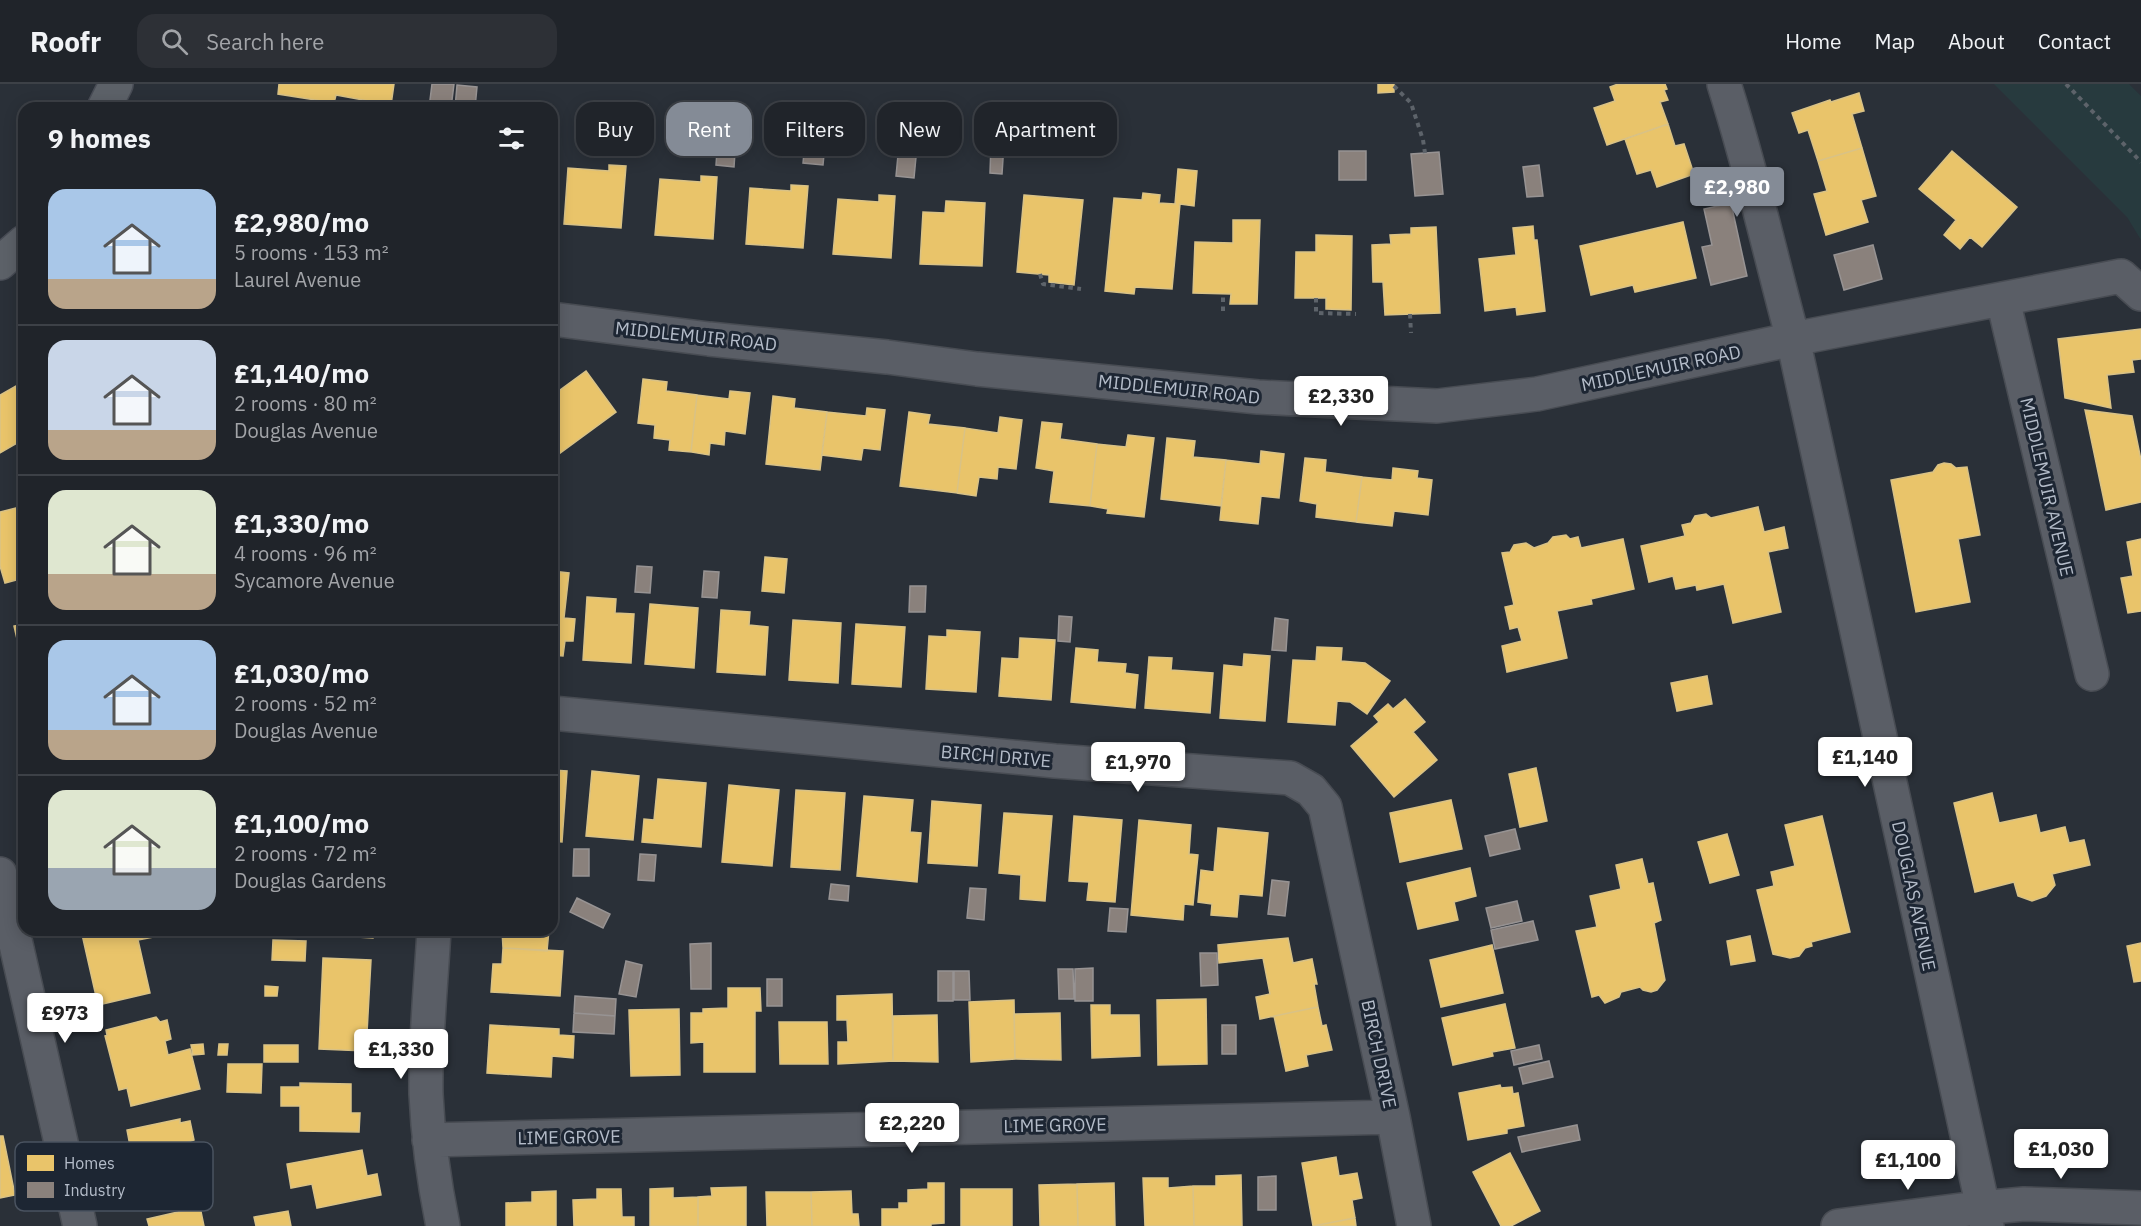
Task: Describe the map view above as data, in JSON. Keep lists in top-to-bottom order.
{
  "streets": {
    "street": [
      "MIDDLEMUIR ROAD",
      "MIDDLEMUIR AVENUE",
      "BIRCH DRIVE",
      "DOUGLAS AVENUE",
      "LIME GROVE"
    ]
  },
  "crossings": [
    ["MIDDLEMUIR ROAD", "MIDDLEMUIR AVENUE"],
    ["MIDDLEMUIR ROAD", "DOUGLAS AVENUE"],
    ["BIRCH DRIVE", "LIME GROVE"]
  ],
  "legend": ["Homes", "Industry"],
  "page": {
    "header": "Roofr",
    "search": "Search here",
    "nav": [
      "Home",
      "Map",
      "About",
      "Contact"
    ],
    "chip": [
      "Buy",
      "Rent",
      "Filters",
      "New",
      "Apartment"
    ],
    "heading": "9 homes",
    "price": [
      "£2,980",
      "£2,330",
      "£1,140",
      "£1,970",
      "£973",
      "£1,330",
      "£2,220",
      "£1,030",
      "£1,100"
    ],
    "list": [
      {
        "name": "£2,980/mo",
        "note": "5 rooms · 153 m² · Laurel Avenue"
      },
      {
        "name": "£1,140/mo",
        "note": "2 rooms · 80 m² · Douglas Avenue"
      },
      {
        "name": "£1,330/mo",
        "note": "4 rooms · 96 m² · Sycamore Avenue"
      },
      {
        "name": "£1,030/mo",
        "note": "2 rooms · 52 m² · Douglas Avenue"
      },
      {
        "name": "£1,100/mo",
        "note": "2 rooms · 72 m² · Douglas Gardens"
      }
    ]
  }
}
